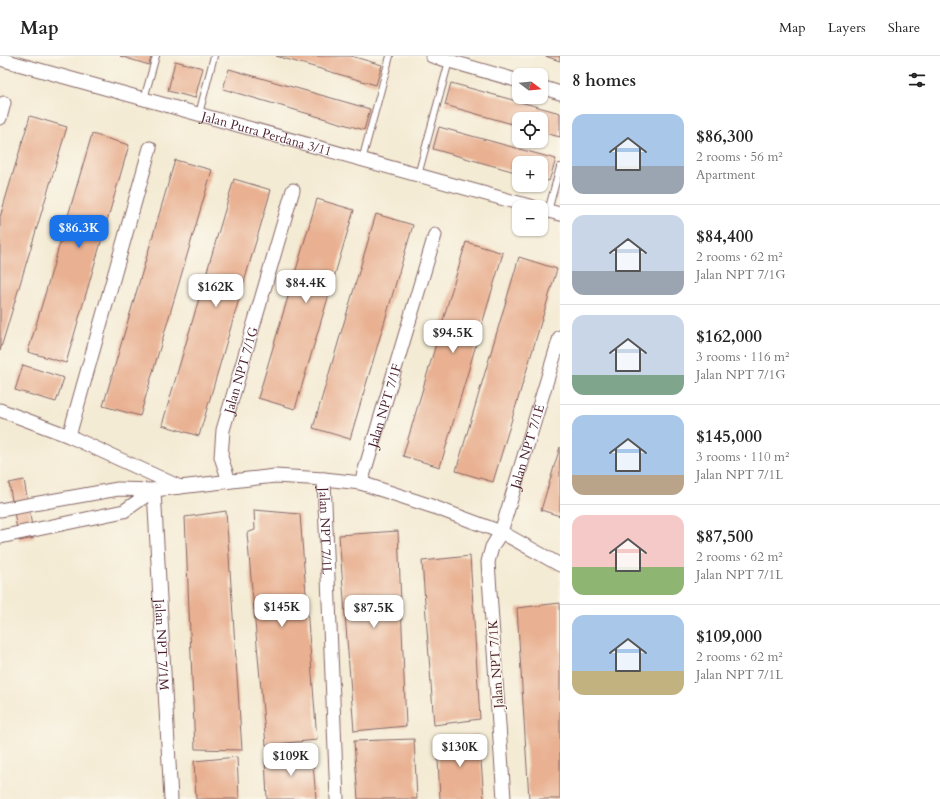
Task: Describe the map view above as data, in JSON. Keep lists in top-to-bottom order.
{
  "streets": {
    "street": [
      "Jalan Putra Perdana 3/11",
      "Jalan NPT 7/1G",
      "Jalan NPT 7/1F",
      "Jalan NPT 7/1E",
      "Jalan NPT 7/1L",
      "Jalan NPT 7/1M",
      "Jalan NPT 7/1K"
    ]
  },
  "crossings": [
    ["Jalan NPT 7/1E", "Jalan NPT 7/1K"]
  ],
  "north": "right",
  "page": {
    "header": "Map",
    "nav": ["Map", "Layers", "Share"],
    "heading": "8 homes",
    "map_buttons": ["+", "−"],
    "list": [
      {
        "name": "$86,300",
        "note": "2 rooms · 56 m² · Apartment"
      },
      {
        "name": "$84,400",
        "note": "2 rooms · 62 m² · Jalan NPT 7/1G"
      },
      {
        "name": "$162,000",
        "note": "3 rooms · 116 m² · Jalan NPT 7/1G"
      },
      {
        "name": "$145,000",
        "note": "3 rooms · 110 m² · Jalan NPT 7/1L"
      },
      {
        "name": "$87,500",
        "note": "2 rooms · 62 m² · Jalan NPT 7/1L"
      },
      {
        "name": "$109,000",
        "note": "2 rooms · 62 m² · Jalan NPT 7/1L"
      }
    ],
    "price": [
      "$86.3K",
      "$84.4K",
      "$162K",
      "$94.5K",
      "$145K",
      "$87.5K",
      "$130K",
      "$109K"
    ]
  }
}
